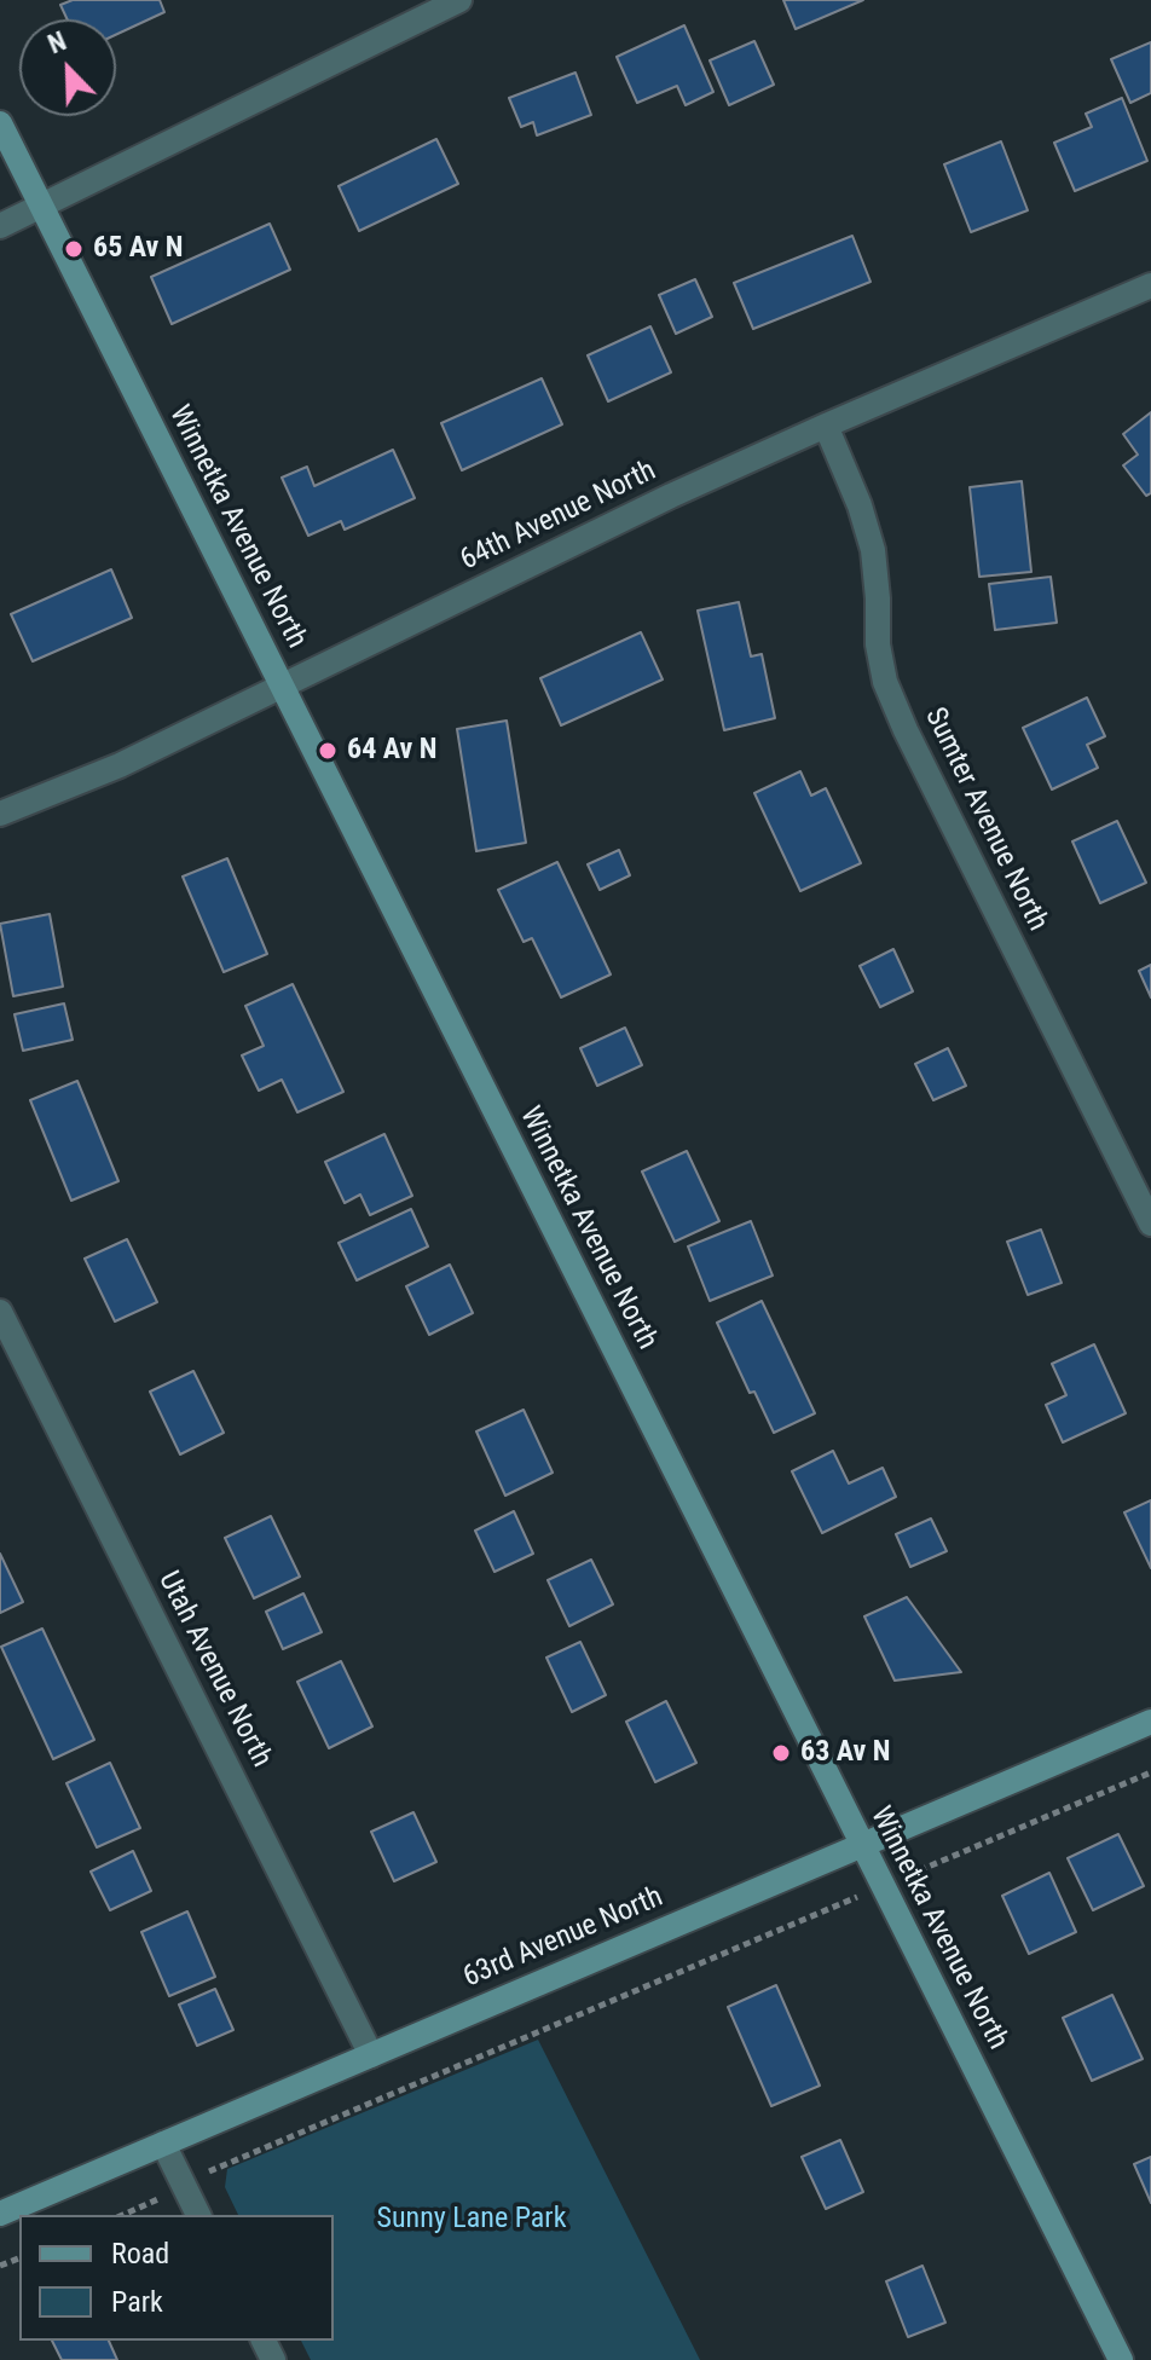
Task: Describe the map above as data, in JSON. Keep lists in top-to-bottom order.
{
  "streets": {
    "street": [
      "64th Avenue North",
      "Winnetka Avenue North",
      "Sumter Avenue North",
      "Utah Avenue North",
      "63rd Avenue North"
    ]
  },
  "crossings": [
    ["64th Avenue North", "Winnetka Avenue North"],
    ["64th Avenue North", "Sumter Avenue North"],
    ["Winnetka Avenue North", "63rd Avenue North"],
    ["Utah Avenue North", "63rd Avenue North"]
  ],
  "parks": ["Sunny Lane Park"],
  "places": ["65 Av N", "64 Av N", "63 Av N"],
  "legend": ["Road", "Park"],
  "north": "top left"
}
